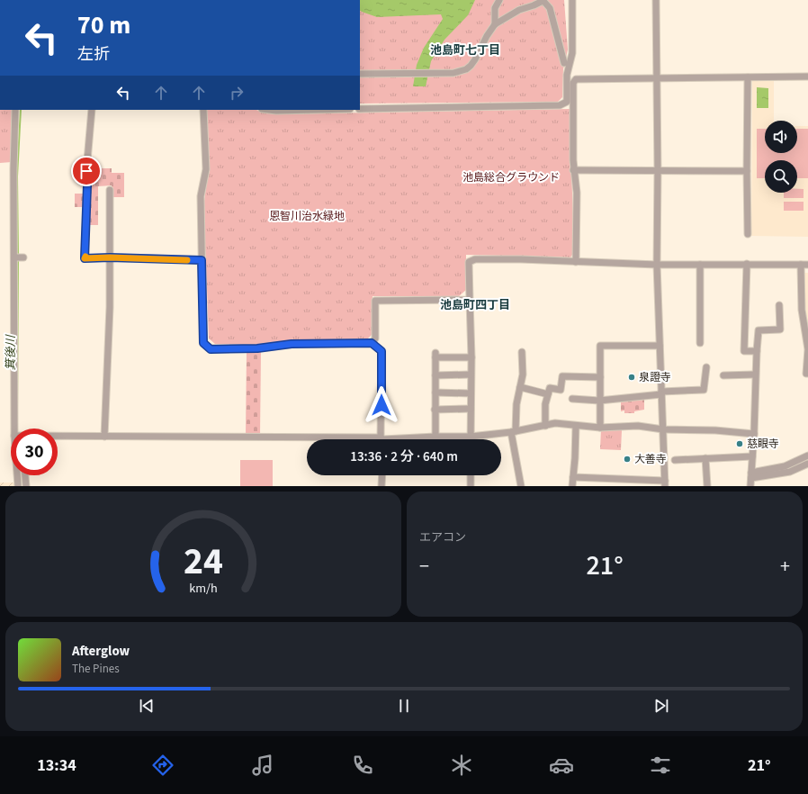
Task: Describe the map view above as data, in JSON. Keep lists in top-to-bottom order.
{
  "districts": ["池島町七丁目", "池島町四丁目"],
  "water": ["箕後川"],
  "parks": ["池島総合グラウンド", "恩智川治水緑地"],
  "places": ["泉證寺", "慈眼寺", "大善寺"],
  "page": {
    "turn": ["70 m", "左折"],
    "limit": "30",
    "trip": "13:36 · 2 分 · 640 m",
    "tile": "エアコン",
    "heat": ["−", "21°", "+"],
    "song": ["Afterglow", "The Pines"],
    "tabs": ["13:34", "21°"],
    "gauge": ["24", "km/h"]
  }
}
